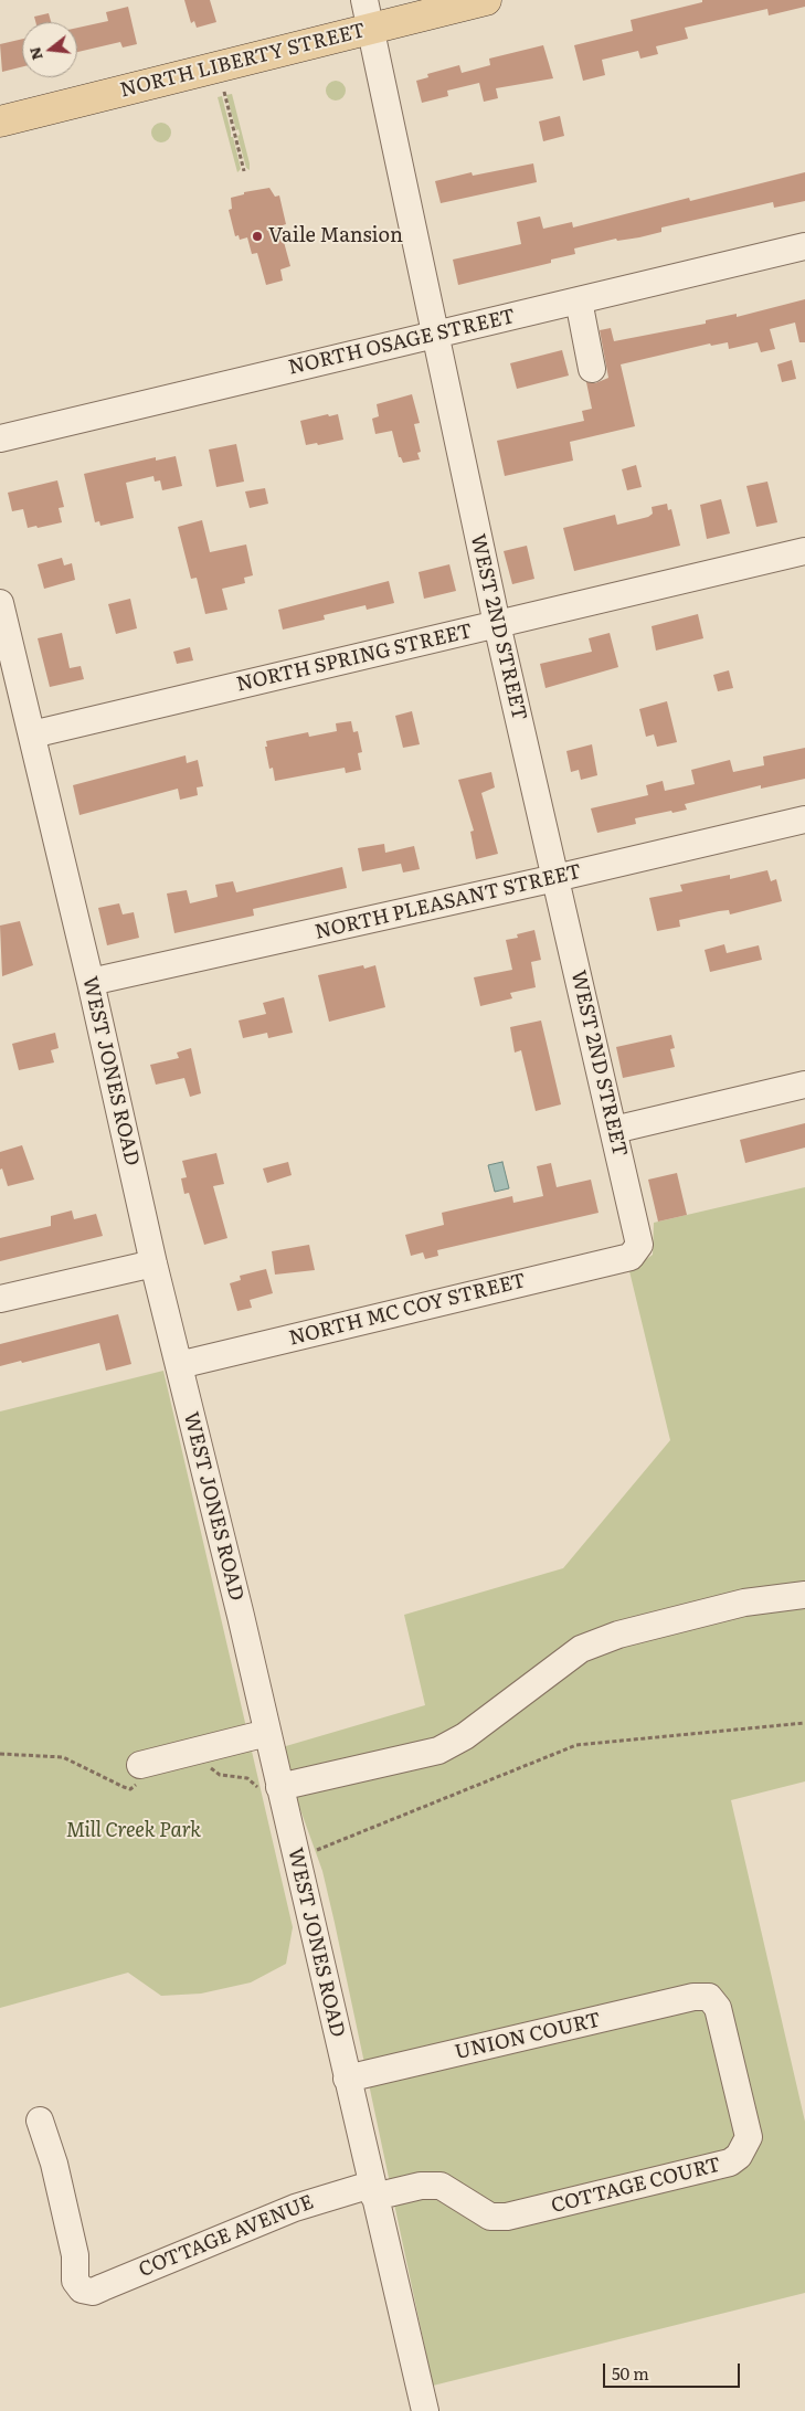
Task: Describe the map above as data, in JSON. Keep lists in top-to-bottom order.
{
  "streets": {
    "main road": ["NORTH LIBERTY STREET"],
    "street": [
      "NORTH OSAGE STREET",
      "WEST 2ND STREET",
      "NORTH SPRING STREET",
      "NORTH PLEASANT STREET",
      "WEST JONES ROAD",
      "NORTH MC COY STREET",
      "UNION COURT",
      "COTTAGE COURT",
      "COTTAGE AVENUE"
    ]
  },
  "crossings": [
    ["NORTH LIBERTY STREET", "WEST 2ND STREET"],
    ["NORTH OSAGE STREET", "WEST 2ND STREET"],
    ["WEST 2ND STREET", "NORTH SPRING STREET"],
    ["WEST 2ND STREET", "NORTH PLEASANT STREET"],
    ["WEST 2ND STREET", "NORTH MC COY STREET"],
    ["NORTH SPRING STREET", "WEST JONES ROAD"],
    ["NORTH PLEASANT STREET", "WEST JONES ROAD"],
    ["WEST JONES ROAD", "NORTH MC COY STREET"],
    ["WEST JONES ROAD", "UNION COURT"],
    ["WEST JONES ROAD", "COTTAGE COURT"],
    ["WEST JONES ROAD", "COTTAGE AVENUE"],
    ["UNION COURT", "COTTAGE COURT"],
    ["COTTAGE COURT", "COTTAGE AVENUE"]
  ],
  "parks": ["Mill Creek Park"],
  "places": ["Vaile Mansion"],
  "scale_bar": "50 m",
  "north": "left"
}
